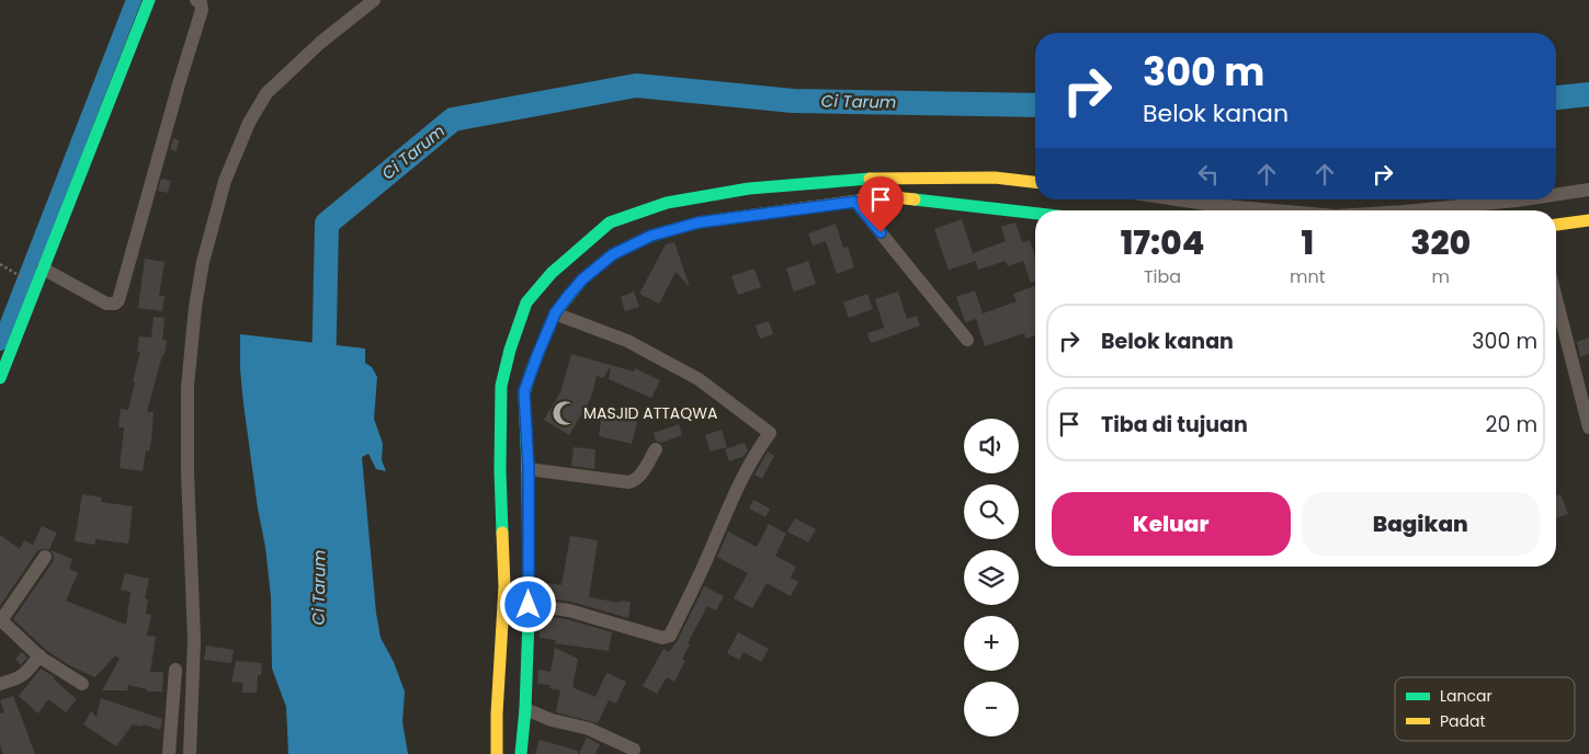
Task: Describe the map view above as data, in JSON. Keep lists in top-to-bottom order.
{
  "water": ["Ci Tarum"],
  "places": {
    "mosque": ["MASJID ATTAQWA"]
  },
  "legend": ["Lancar", "Padat"],
  "page": {
    "turn": ["300 m", "Belok kanan"],
    "eta": [
      "17:04",
      "Tiba",
      "1",
      "mnt",
      "320",
      "m"
    ],
    "list": [
      {
        "name": "Belok kanan",
        "value": "300 m"
      },
      {
        "name": "Tiba di tujuan",
        "value": "20 m"
      }
    ],
    "map_buttons": ["+", "−"],
    "buttons": ["Keluar", "Bagikan"]
  }
}
